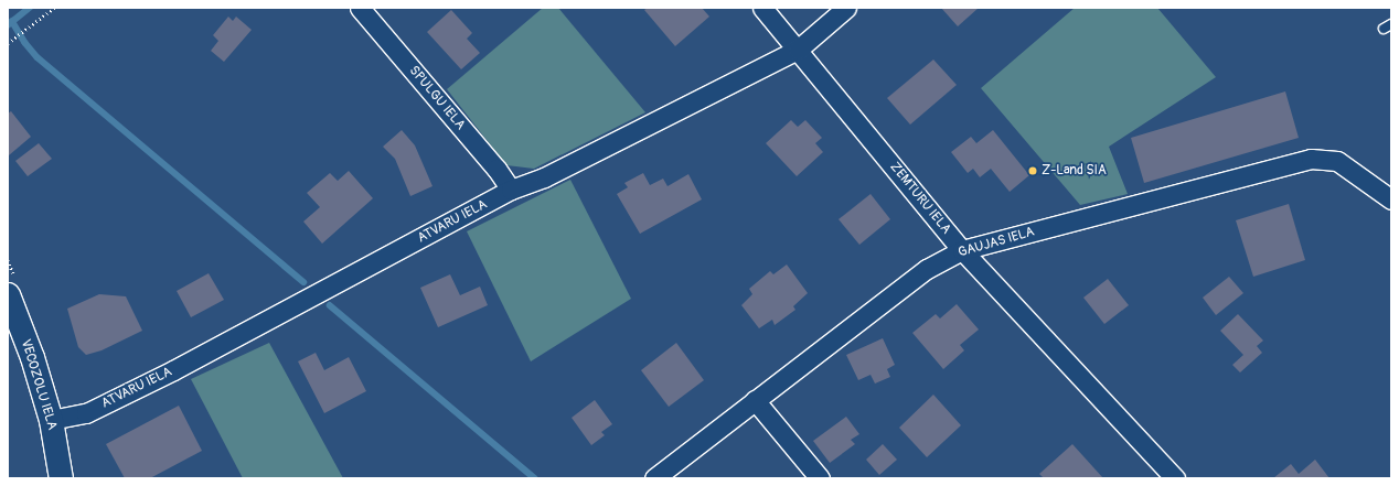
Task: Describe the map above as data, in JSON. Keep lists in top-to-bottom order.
{
  "streets": {
    "street": [
      "SPULGU IELA",
      "ZEMTURU IELA",
      "ATVARU IELA",
      "GAUJAS IELA",
      "VECOZOLU IELA"
    ]
  },
  "crossings": [
    ["SPULGU IELA", "ATVARU IELA"],
    ["ZEMTURU IELA", "ATVARU IELA"],
    ["ZEMTURU IELA", "GAUJAS IELA"],
    ["ATVARU IELA", "VECOZOLU IELA"]
  ],
  "places": ["Z-Land SIA"]
}
